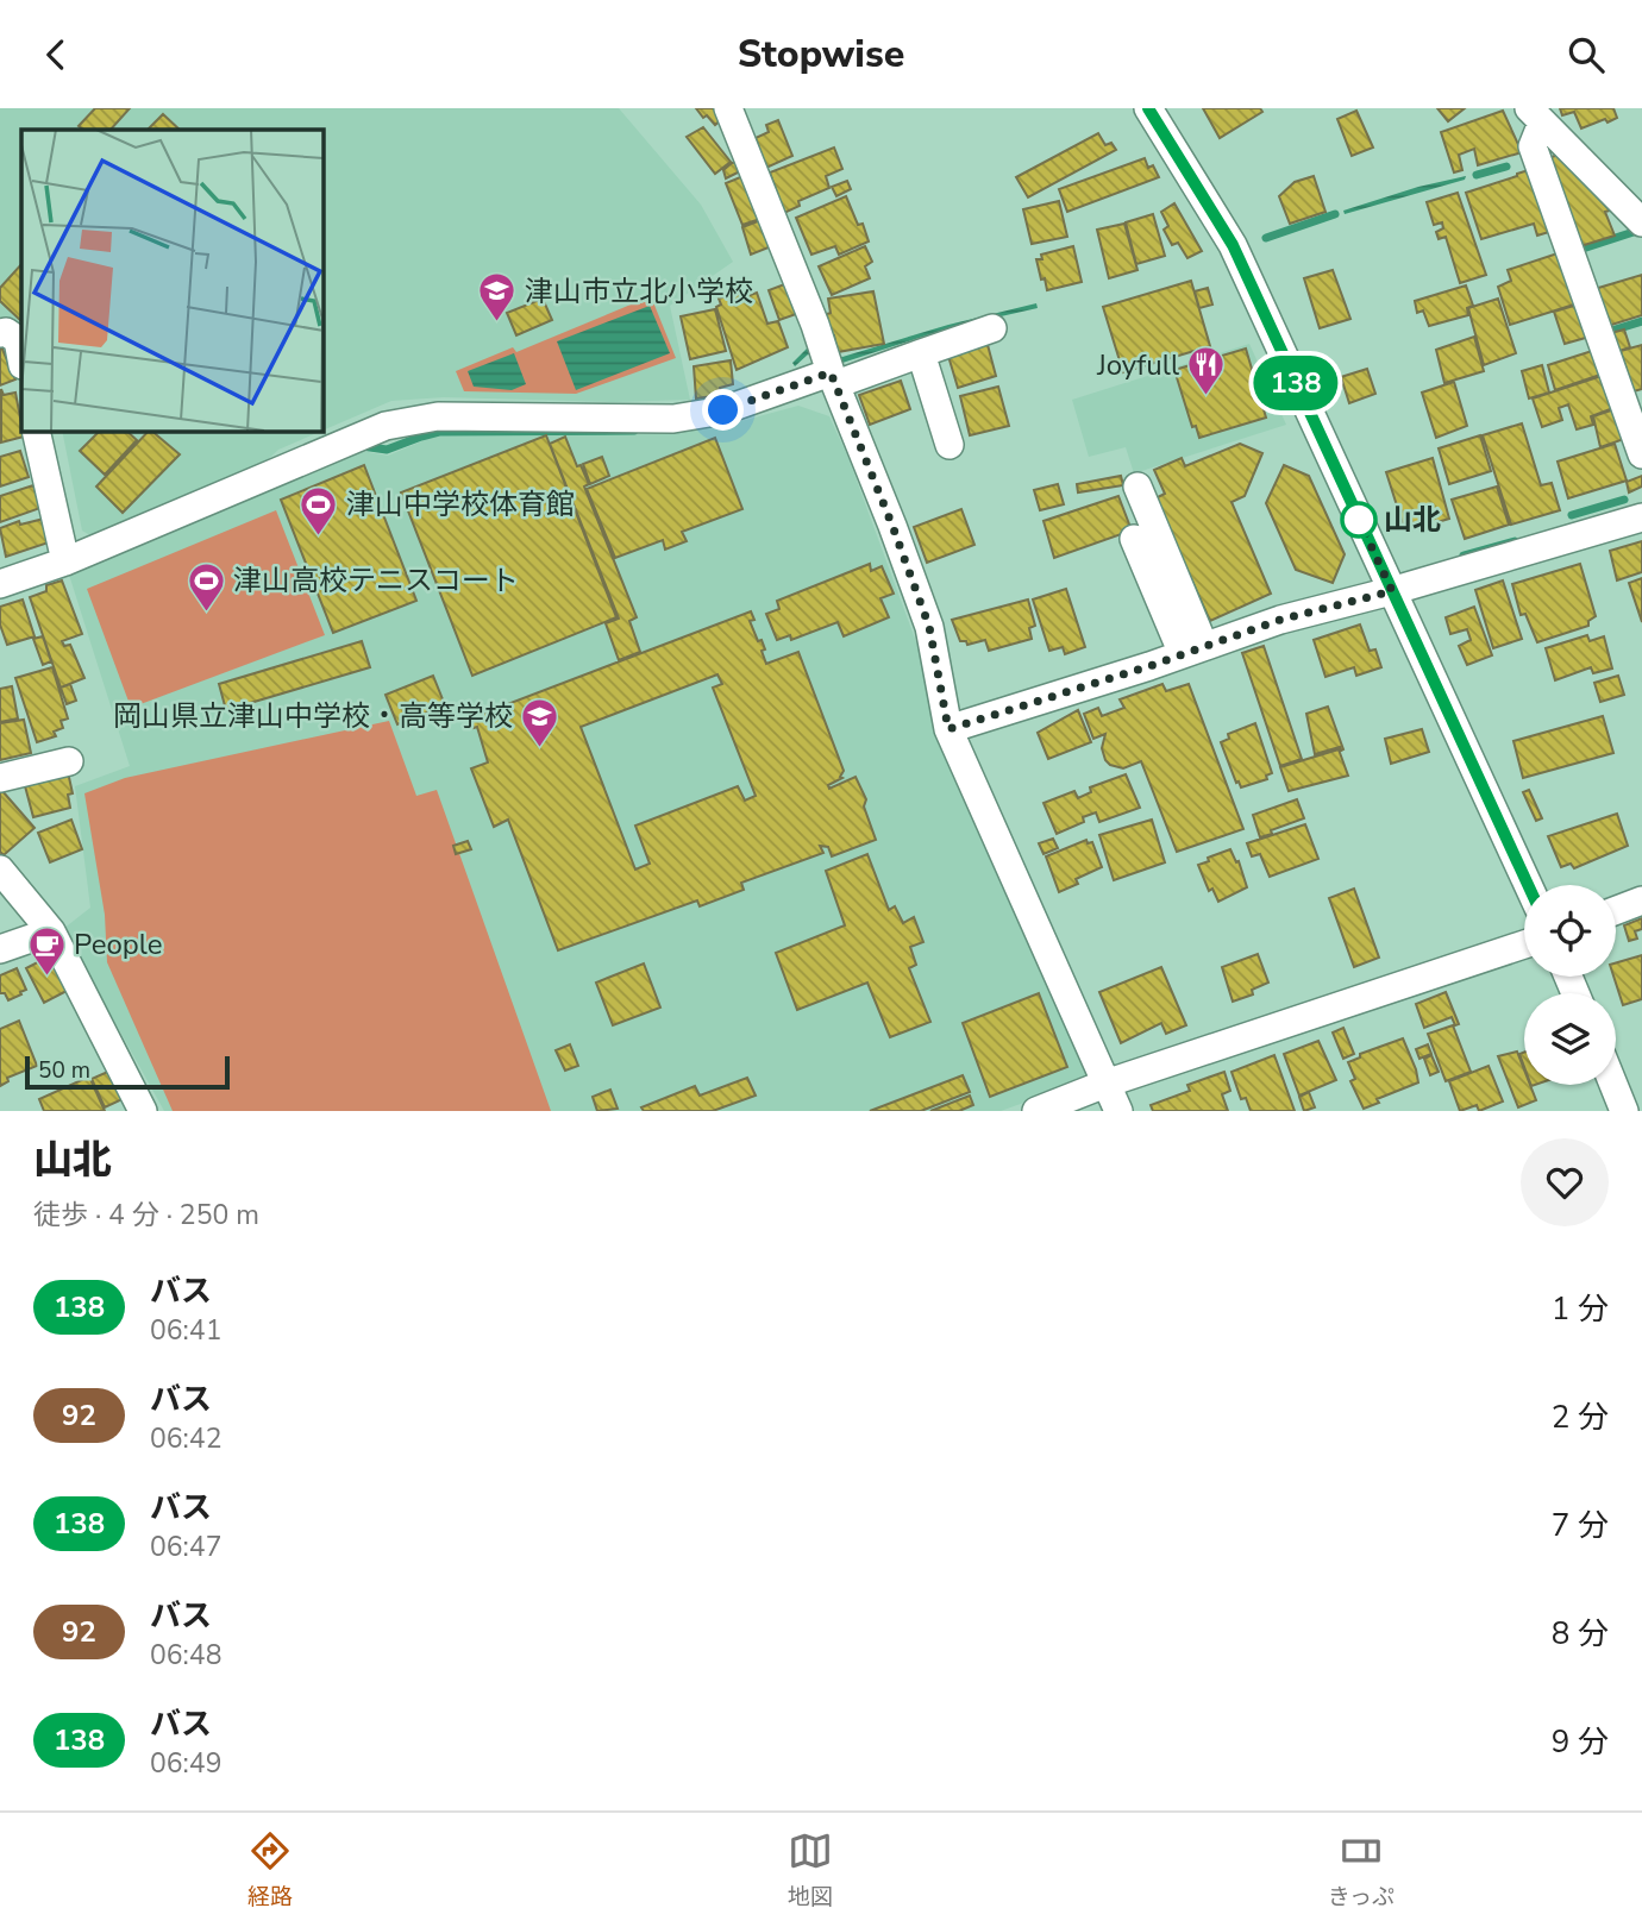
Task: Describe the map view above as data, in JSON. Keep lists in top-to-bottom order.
{
  "places": {
    "school or university": ["津山市立北小学校", "岡山県立津山中学校・高等学校"],
    "restaurant": ["Joyfull"],
    "other": ["山北"],
    "sports": ["津山中学校体育館", "津山高校テニスコート"],
    "cafe": ["People"]
  },
  "lines": ["bus line 138"],
  "scale_bar": "50 m",
  "page": {
    "header": "Stopwise",
    "on_map": "138",
    "scale": "50 m",
    "heading": ["山北", "徒歩 · 4 分 · 250 m"],
    "list": [
      {
        "mark": "138",
        "name": "バス",
        "note": "06:41",
        "value": "1 分"
      },
      {
        "mark": "92",
        "name": "バス",
        "note": "06:42",
        "value": "2 分"
      },
      {
        "mark": "138",
        "name": "バス",
        "note": "06:47",
        "value": "7 分"
      },
      {
        "mark": "92",
        "name": "バス",
        "note": "06:48",
        "value": "8 分"
      },
      {
        "mark": "138",
        "name": "バス",
        "note": "06:49",
        "value": "9 分"
      }
    ],
    "tabs": ["経路", "地図", "きっぷ"]
  }
}
